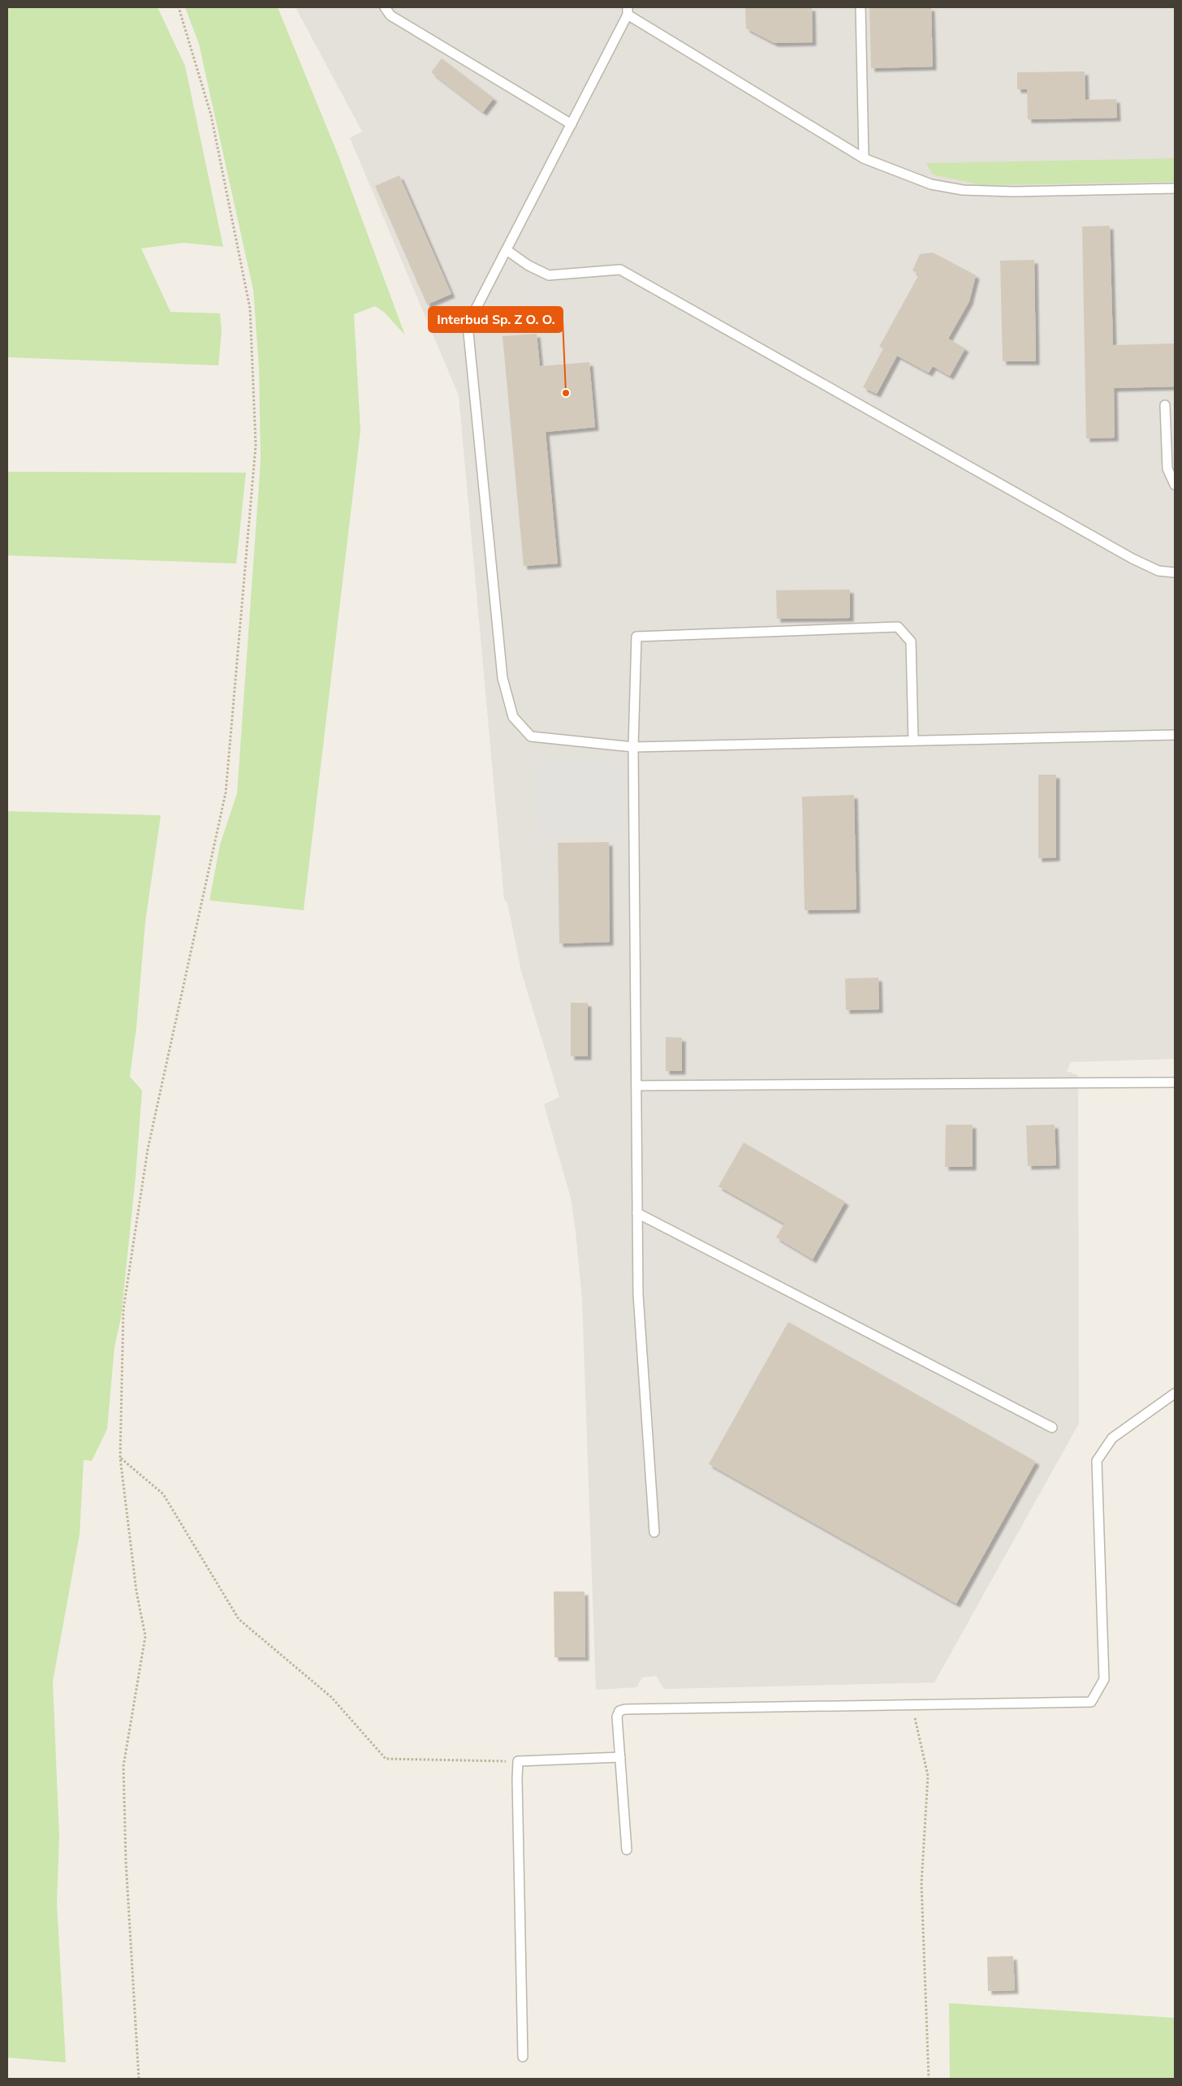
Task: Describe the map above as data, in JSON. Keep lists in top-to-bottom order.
{
  "places": ["Interbud Sp. Z O. O."]
}
